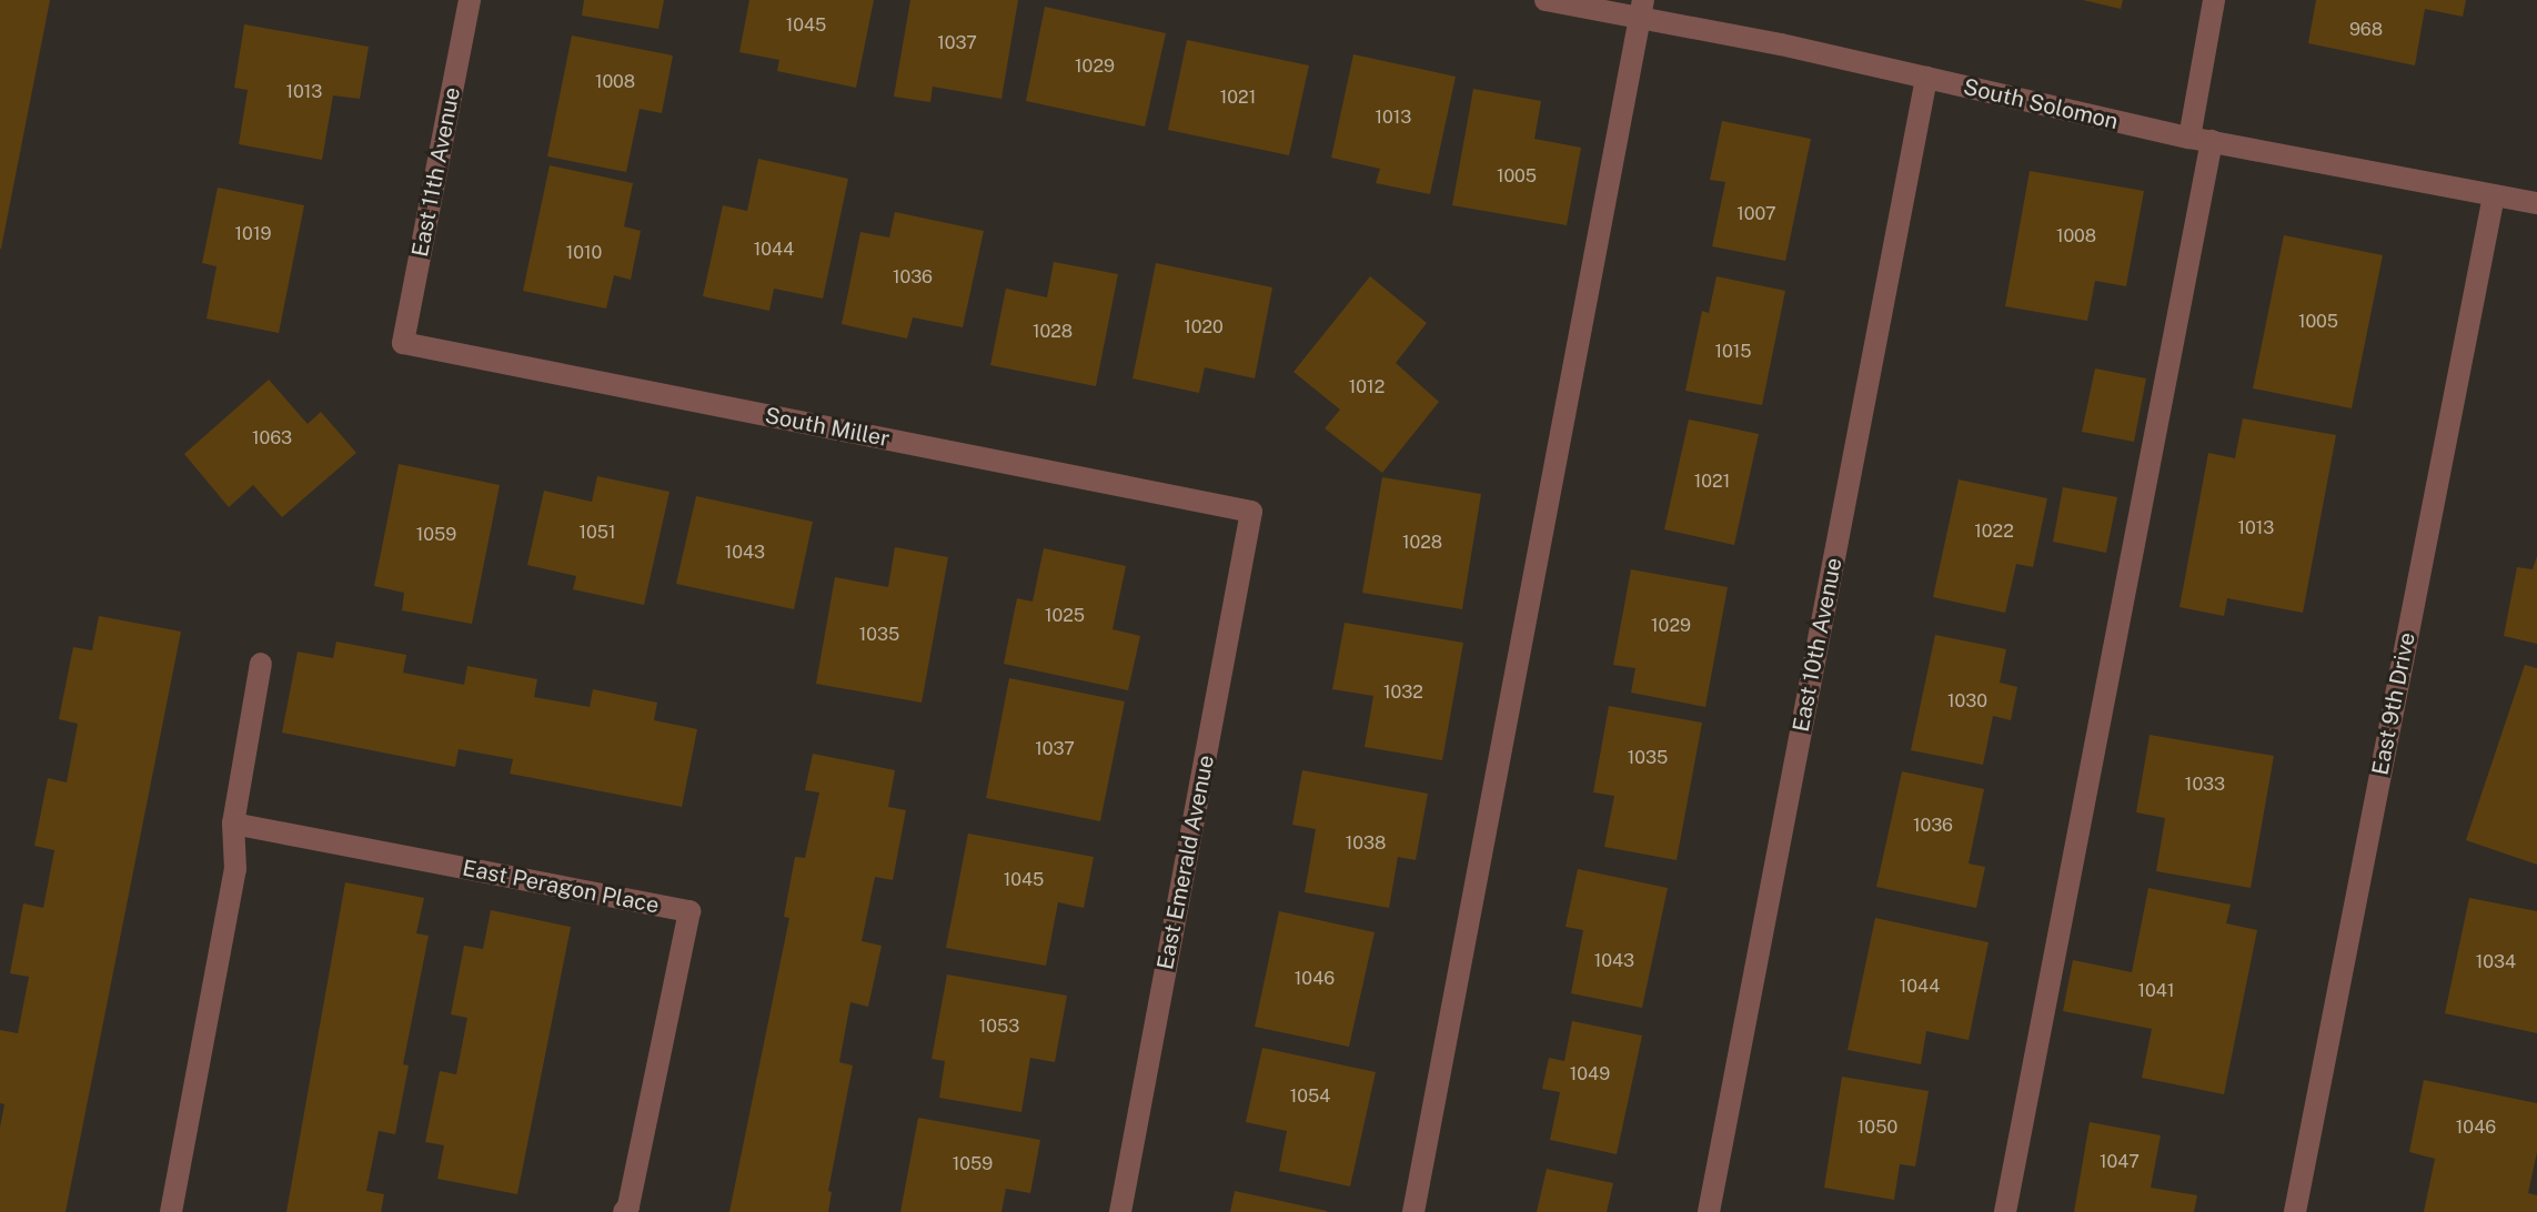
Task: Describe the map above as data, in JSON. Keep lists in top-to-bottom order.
{
  "streets": {
    "street": [
      "South Solomon",
      "East 11th Avenue",
      "South Miller",
      "East 10th Avenue",
      "East 9th Drive",
      "East Emerald Avenue",
      "East Peragon Place"
    ]
  },
  "crossings": [
    ["South Solomon", "East 10th Avenue"],
    ["South Solomon", "East 9th Drive"],
    ["East 11th Avenue", "South Miller"],
    ["South Miller", "East Emerald Avenue"]
  ],
  "house_numbers": [
    "1045",
    "968",
    "1037",
    "1029",
    "1008",
    "1013",
    "1021",
    "1013",
    "1005",
    "1007",
    "1019",
    "1008",
    "1044",
    "1010",
    "1036",
    "1005",
    "1020",
    "1028",
    "1015",
    "1012",
    "1063",
    "1021",
    "1013",
    "1022",
    "1051",
    "1059",
    "1028",
    "1043",
    "1025",
    "1029",
    "1035",
    "1032",
    "1030",
    "1037",
    "1035",
    "1033",
    "1036",
    "1038",
    "1045",
    "1043",
    "1034",
    "1046",
    "1044",
    "1041",
    "1053",
    "1049",
    "1054",
    "1050",
    "1046",
    "1047",
    "1059"
  ]
}
